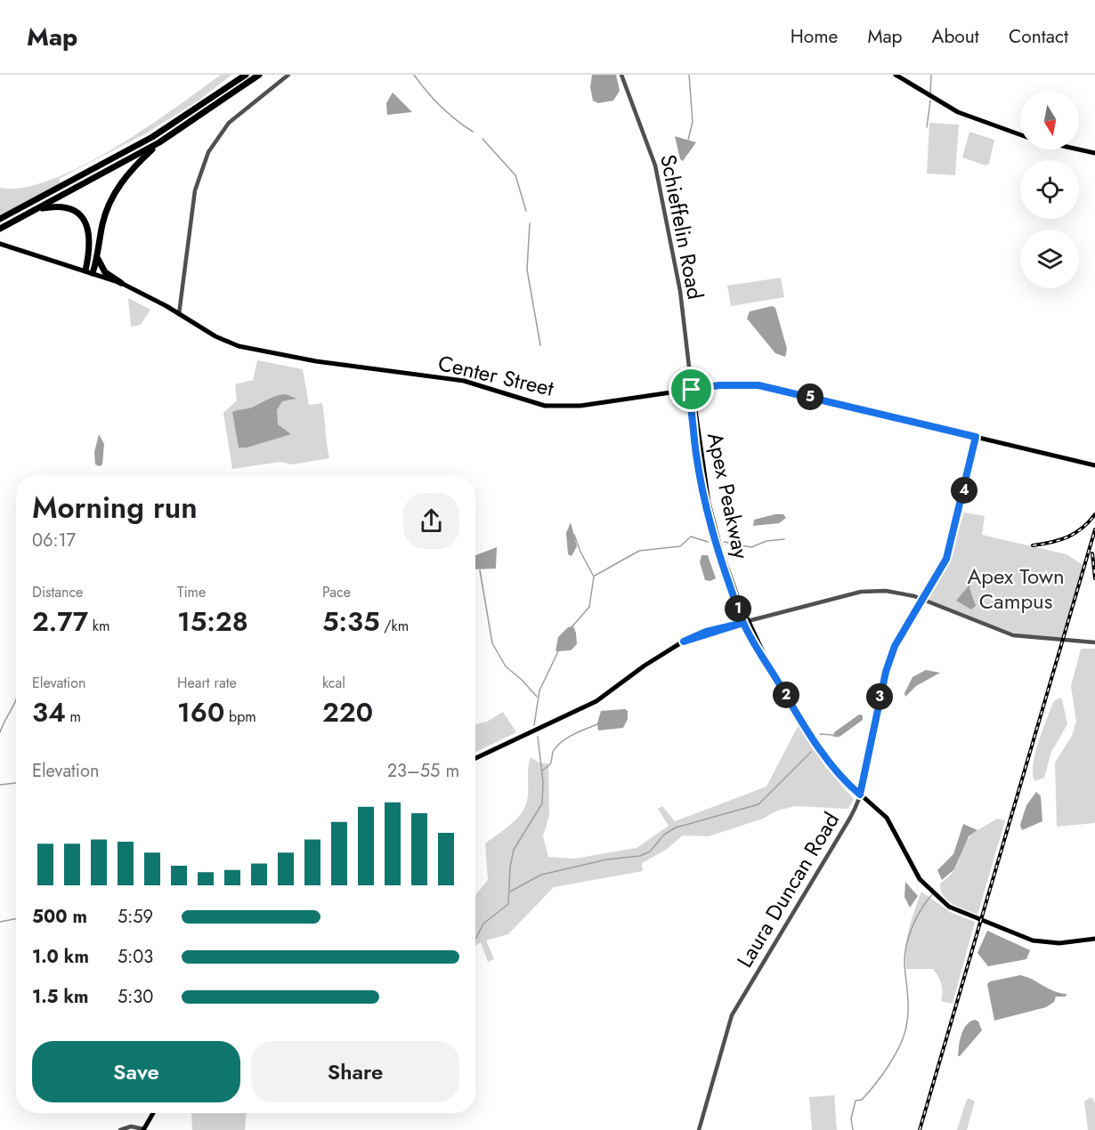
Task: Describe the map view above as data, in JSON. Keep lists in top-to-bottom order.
{
  "streets": {
    "main road": ["Center Street", "Apex Peakway"],
    "street": ["Schieffelin Road", "Laura Duncan Road"]
  },
  "crossings": [
    ["Schieffelin Road", "Center Street"],
    ["Schieffelin Road", "Apex Peakway"],
    ["Center Street", "Apex Peakway"],
    ["Center Street", "Laura Duncan Road"],
    ["Apex Peakway", "Laura Duncan Road"]
  ],
  "parks": ["Apex Town Campus"],
  "north": "bottom",
  "page": {
    "header": "Map",
    "nav": [
      "Home",
      "Map",
      "About",
      "Contact"
    ],
    "pins": [
      "5",
      "4",
      "1",
      "2",
      "3"
    ],
    "heading": ["Morning run", "06:17"],
    "stats": [
      ["Distance", "2.77 km"],
      ["Time", "15:28"],
      ["Pace", "5:35 /km"],
      ["Elevation", "34 m"],
      ["Heart rate", "160 bpm"],
      ["kcal", "220"]
    ],
    "chart": ["Elevation", "23–55 m"],
    "list": [
      {
        "name": "500 m",
        "note": "5:59"
      },
      {
        "name": "1.0 km",
        "note": "5:03"
      },
      {
        "name": "1.5 km",
        "note": "5:30"
      }
    ],
    "buttons": ["Save", "Share"]
  }
}
